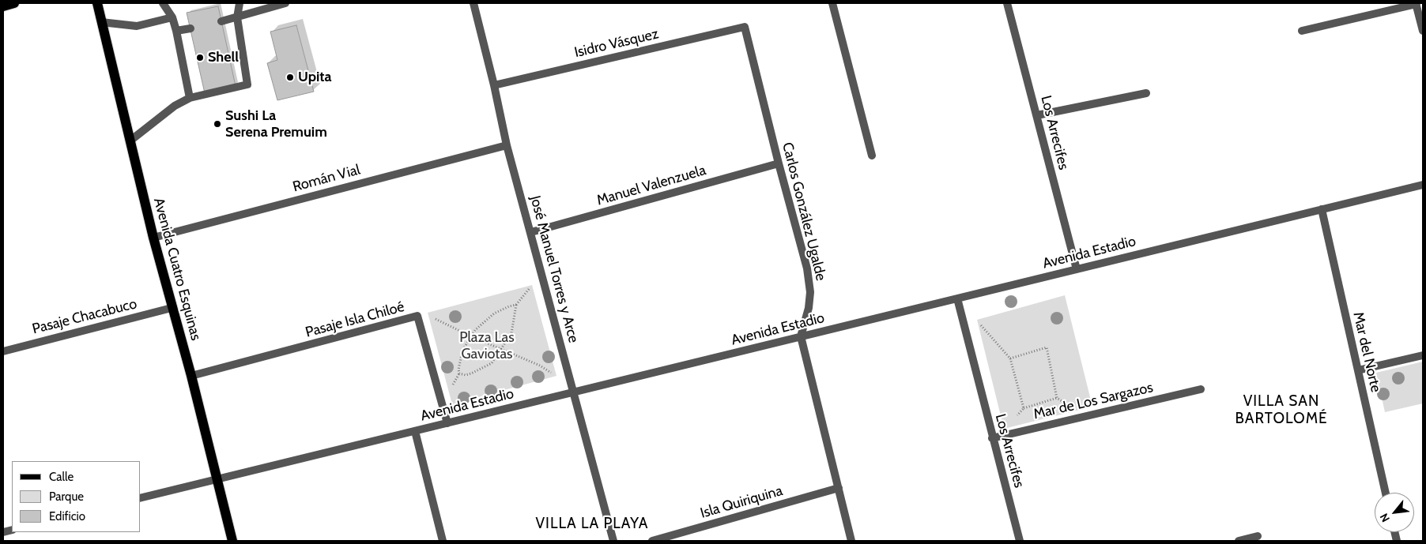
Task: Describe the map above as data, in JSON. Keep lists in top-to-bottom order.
{
  "streets": {
    "main road": ["Avenida Cuatro Esquinas"],
    "street": [
      "Isidro Vásquez",
      "Los Arrecifes",
      "Román Vial",
      "Manuel Valenzuela",
      "Carlos González Ugalde",
      "Avenida Estadio",
      "José Manuel Torres y Arce",
      "Pasaje Chacabuco",
      "Pasaje Isla Chiloé",
      "Mar del Norte",
      "Mar de Los Sargazos",
      "Isla Quiriquina"
    ]
  },
  "crossings": [
    ["Isidro Vásquez", "Carlos González Ugalde"],
    ["Isidro Vásquez", "José Manuel Torres y Arce"],
    ["Los Arrecifes", "Avenida Estadio"],
    ["Los Arrecifes", "Mar de Los Sargazos"],
    ["Román Vial", "Avenida Cuatro Esquinas"],
    ["Román Vial", "José Manuel Torres y Arce"],
    ["Manuel Valenzuela", "Carlos González Ugalde"],
    ["Manuel Valenzuela", "José Manuel Torres y Arce"],
    ["Carlos González Ugalde", "Avenida Estadio"],
    ["Carlos González Ugalde", "Isla Quiriquina"],
    ["Avenida Estadio", "Avenida Cuatro Esquinas"],
    ["Avenida Estadio", "José Manuel Torres y Arce"],
    ["Avenida Estadio", "Pasaje Isla Chiloé"],
    ["Avenida Estadio", "Mar del Norte"],
    ["Avenida Cuatro Esquinas", "Pasaje Chacabuco"],
    ["Avenida Cuatro Esquinas", "Pasaje Isla Chiloé"]
  ],
  "districts": ["VILLA SAN BARTOLOMÉ", "VILLA LA PLAYA"],
  "parks": ["Plaza Las Gaviotas"],
  "places": ["Shell", "Upita", "Sushi La Serena Premuim"],
  "legend": ["Calle", "Parque", "Edificio"],
  "north": "bottom left"
}
